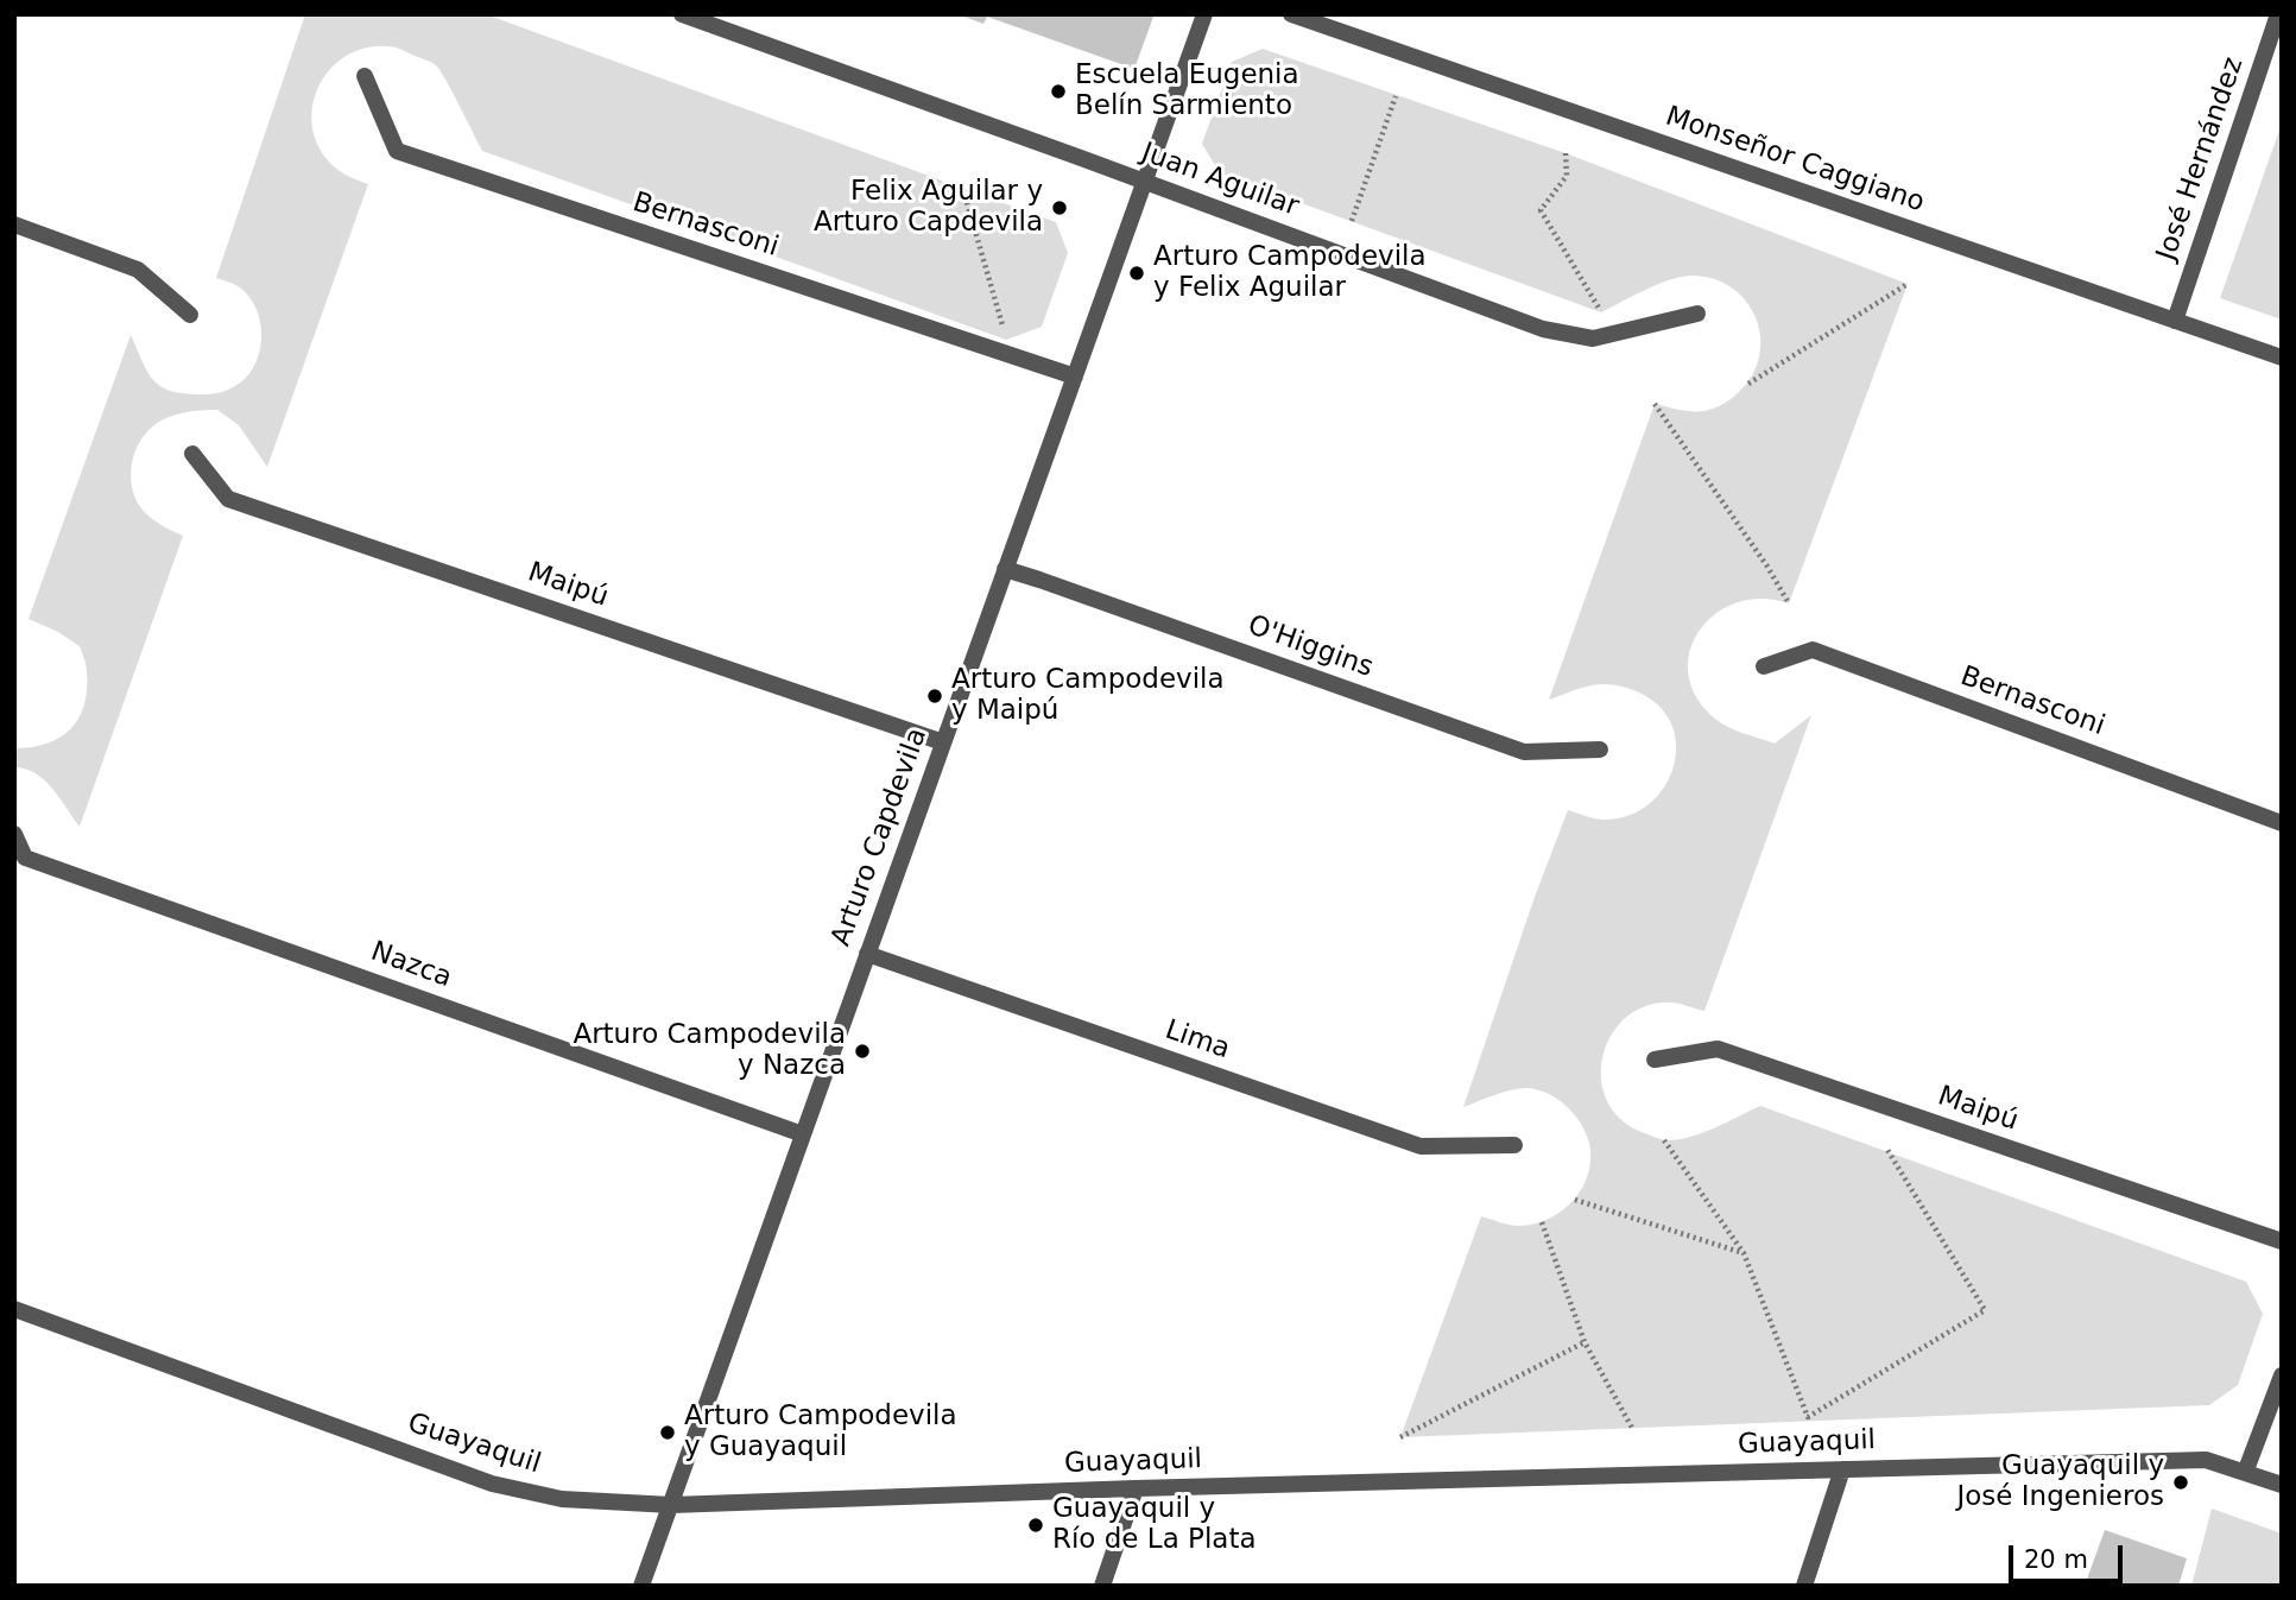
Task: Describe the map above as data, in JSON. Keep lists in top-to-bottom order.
{
  "streets": {
    "street": [
      "José Hernández",
      "Monseñor Caggiano",
      "Juan Aguilar",
      "Bernasconi",
      "Maipú",
      "O'Higgins",
      "Arturo Capdevila",
      "Nazca",
      "Lima",
      "Guayaquil"
    ]
  },
  "crossings": [
    ["José Hernández", "Monseñor Caggiano"],
    ["Juan Aguilar", "Arturo Capdevila"],
    ["Bernasconi", "Arturo Capdevila"],
    ["Maipú", "Arturo Capdevila"],
    ["O'Higgins", "Arturo Capdevila"],
    ["Arturo Capdevila", "Nazca"],
    ["Arturo Capdevila", "Lima"],
    ["Arturo Capdevila", "Guayaquil"]
  ],
  "places": [
    "Escuela Eugenia Belín Sarmiento",
    "Felix Aguilar y Arturo Capdevila",
    "Arturo Campodevila y Felix Aguilar",
    "Arturo Campodevila y Maipú",
    "Arturo Campodevila y Nazca",
    "Arturo Campodevila y Guayaquil",
    "Guayaquil y José Ingenieros",
    "Guayaquil y Río de La Plata"
  ],
  "scale_bar": "20 m"
}
